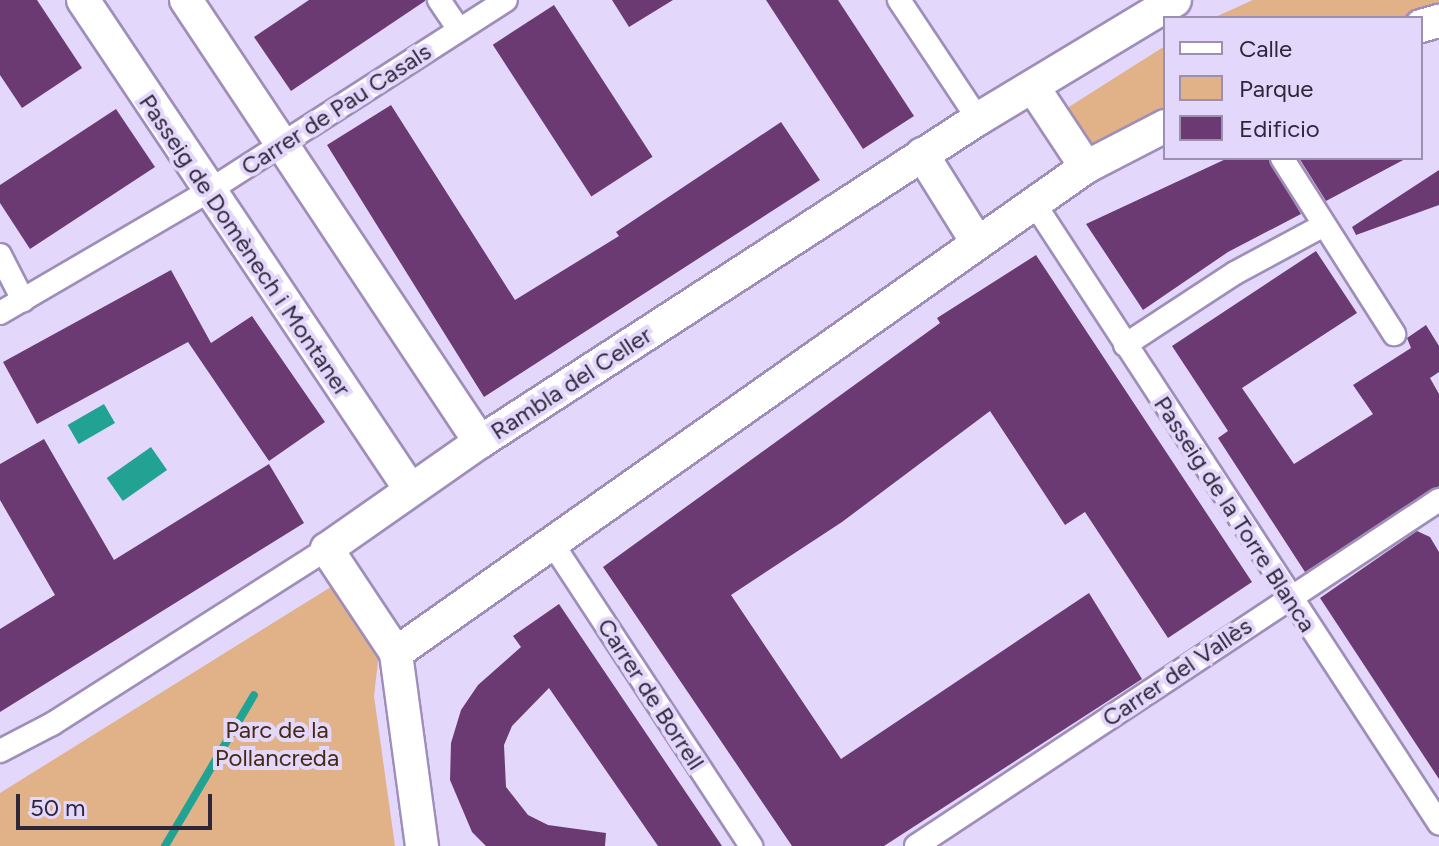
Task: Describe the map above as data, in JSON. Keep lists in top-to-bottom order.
{
  "streets": {
    "street": [
      "Carrer de Pau Casals",
      "Passeig de Domènech i Montaner",
      "Rambla del Celler",
      "Passeig de la Torre Blanca",
      "Carrer del Vallès",
      "Carrer de Borrell"
    ]
  },
  "crossings": [
    ["Carrer de Pau Casals", "Passeig de Domènech i Montaner"],
    ["Passeig de Domènech i Montaner", "Rambla del Celler"],
    ["Passeig de la Torre Blanca", "Carrer del Vallès"]
  ],
  "parks": ["Parc de la Pollancreda"],
  "legend": ["Calle", "Parque", "Edificio"],
  "scale_bar": "50 m"
}
